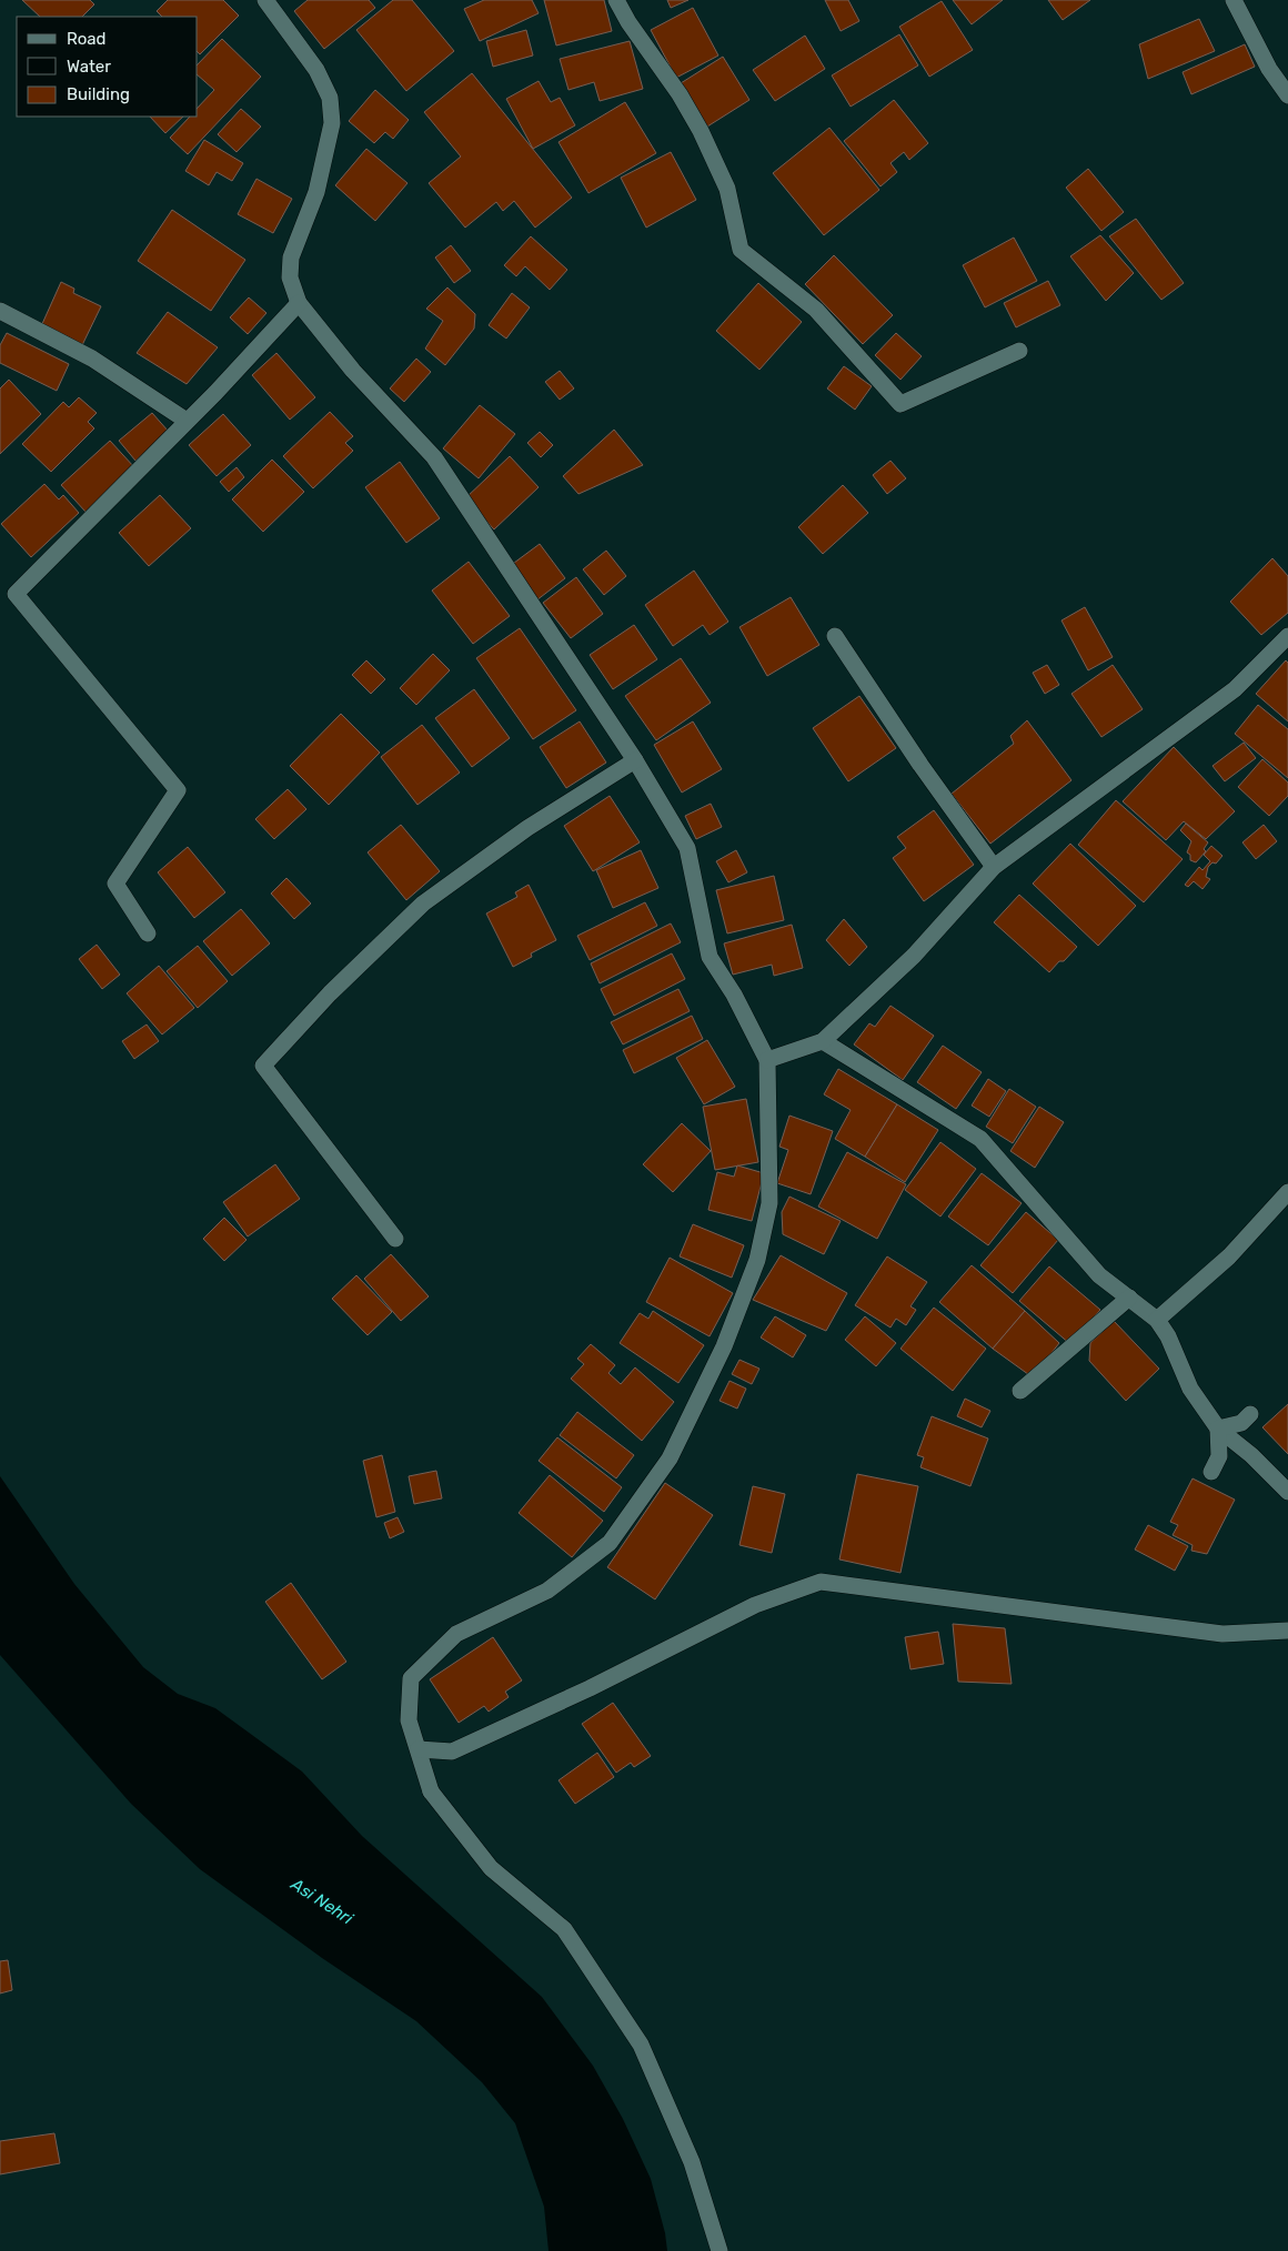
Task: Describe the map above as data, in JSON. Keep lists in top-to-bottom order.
{
  "water": ["Asi Nehri"],
  "legend": ["Road", "Water", "Building"]
}
